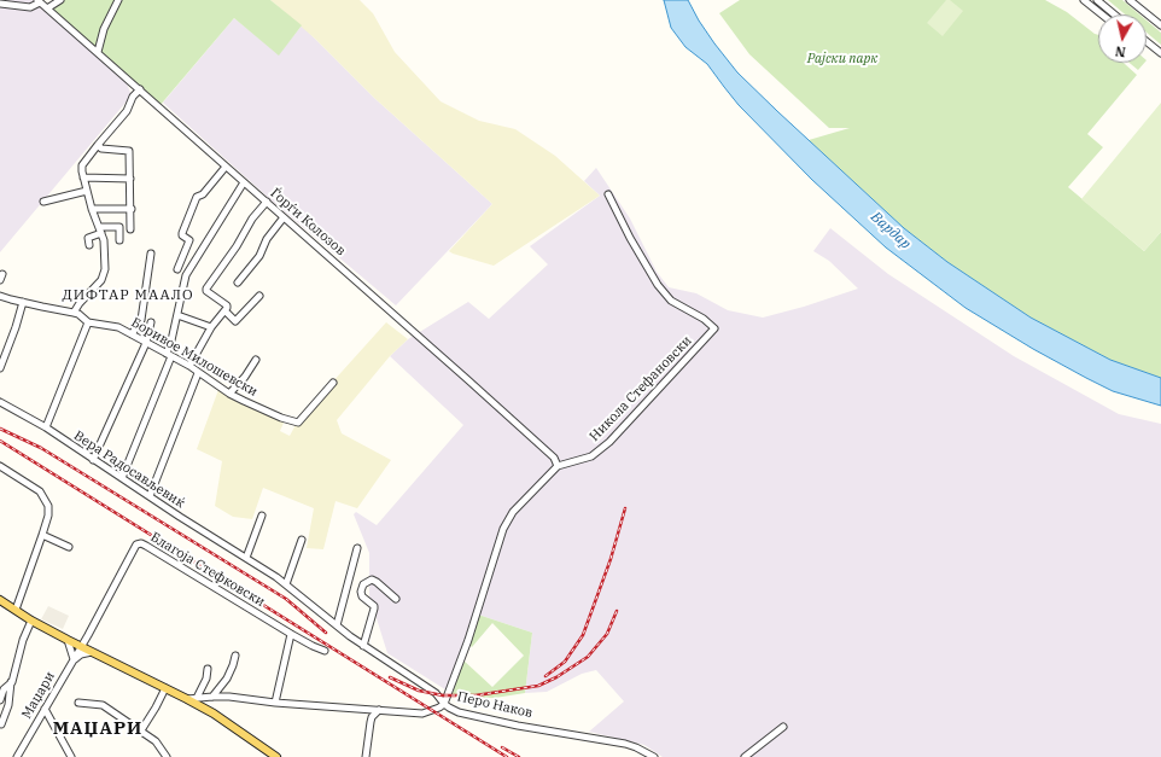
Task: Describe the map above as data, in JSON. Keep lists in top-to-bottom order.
{
  "streets": {
    "street": [
      "Ѓорѓи Колозов",
      "Боривое Милошевски",
      "Никола Стефановски",
      "Вера Радосављевиќ",
      "Благоја Стефковски",
      "Маџари",
      "Перо Наков"
    ]
  },
  "crossings": [
    ["Ѓорѓи Колозов", "Никола Стефановски"],
    ["Вера Радосављевиќ", "Перо Наков"],
    ["Благоја Стефковски", "Маџари"]
  ],
  "districts": ["ДИФТАР МААЛО", "МАЏАРИ"],
  "water": ["Вардар"],
  "parks": ["Рајски парк"],
  "north": "bottom"
}
